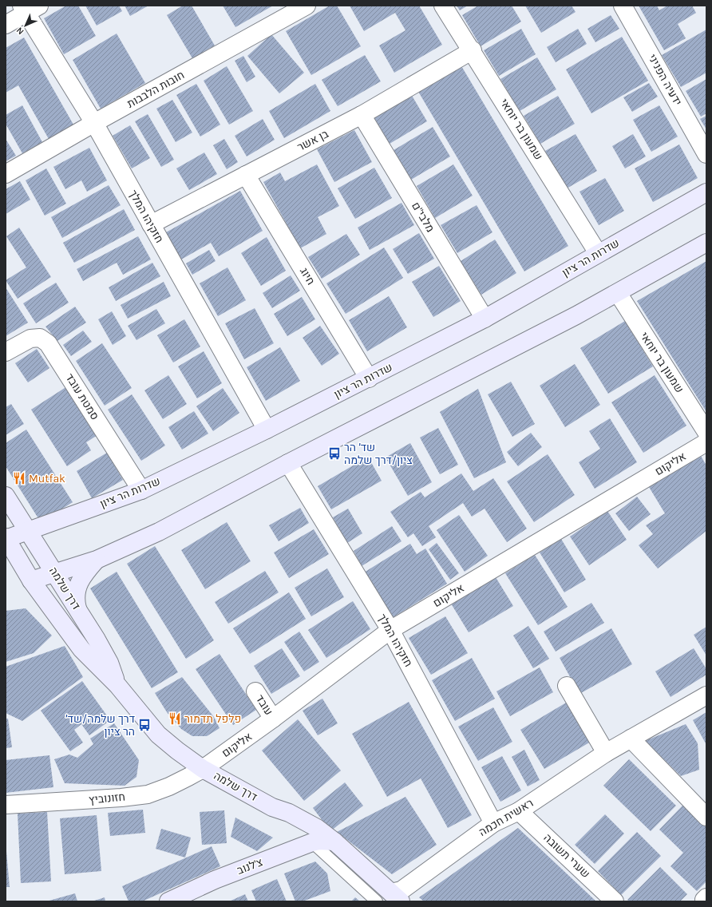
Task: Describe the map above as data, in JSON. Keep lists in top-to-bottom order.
{
  "streets": {
    "street": [
      "ידעיה הפניני",
      "חובות הלבבות",
      "שמעון בר יוחאי",
      "בן אשר",
      "חזקיהו המלך",
      "מלבי\"ם",
      "שדרות הר ציון",
      "חיוג",
      "סמטת עובד",
      "אליקום",
      "דרך שלמה",
      "עובד",
      "חזונוביץ",
      "ראשית חכמה",
      "שערי תשובה",
      "צ'לנוב"
    ]
  },
  "crossings": [
    ["חובות הלבבות", "חזקיהו המלך"],
    ["שמעון בר יוחאי", "בן אשר"],
    ["שמעון בר יוחאי", "שדרות הר ציון"],
    ["בן אשר", "חזקיהו המלך"],
    ["בן אשר", "מלבי\"ם"],
    ["בן אשר", "חיוג"],
    ["חזקיהו המלך", "שדרות הר ציון"],
    ["חזקיהו המלך", "אליקום"],
    ["חזקיהו המלך", "ראשית חכמה"],
    ["מלבי\"ם", "שדרות הר ציון"],
    ["שדרות הר ציון", "חיוג"],
    ["שדרות הר ציון", "סמטת עובד"],
    ["שדרות הר ציון", "דרך שלמה"],
    ["אליקום", "דרך שלמה"],
    ["אליקום", "עובד"],
    ["אליקום", "חזונוביץ"],
    ["דרך שלמה", "חזונוביץ"],
    ["דרך שלמה", "ראשית חכמה"],
    ["דרך שלמה", "צ'לנוב"],
    ["ראשית חכמה", "שערי תשובה"]
  ],
  "places": {
    "bus stop": ["שד׳ הר ציון/דרך שלמה", "דרך שלמה/שד׳ הר ציון"],
    "restaurant": ["Mutfak", "פלפל תדמור"]
  },
  "north": "bottom left"
}
